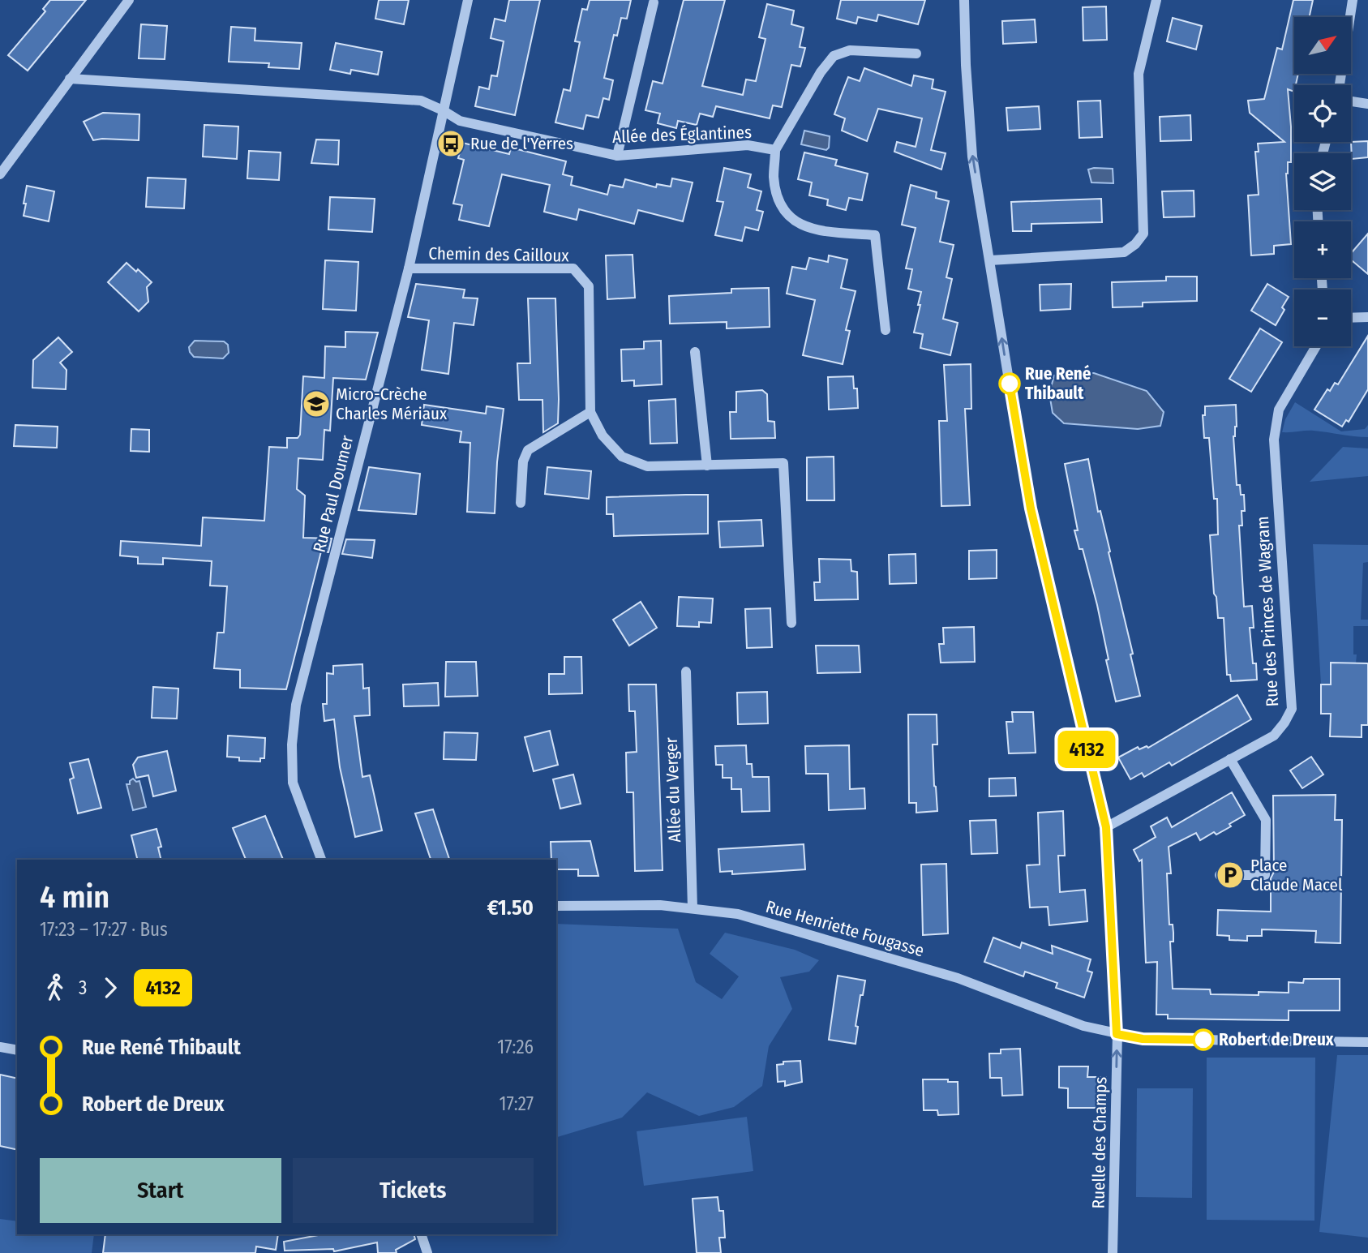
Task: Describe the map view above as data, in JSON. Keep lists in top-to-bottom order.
{
  "streets": {
    "street": [
      "Allée des Églantines",
      "Chemin des Cailloux",
      "Rue Paul Doumer",
      "Rue des Princes de Wagram",
      "Allée du Verger",
      "Rue Henriette Fougasse",
      "Ruelle des Champs"
    ]
  },
  "crossings": [
    ["Allée des Églantines", "Rue Paul Doumer"],
    ["Chemin des Cailloux", "Rue Paul Doumer"],
    ["Allée du Verger", "Rue Henriette Fougasse"],
    ["Rue Henriette Fougasse", "Ruelle des Champs"]
  ],
  "one_way": ["Ruelle des Champs"],
  "places": {
    "bus stop": ["Rue de l'Yerres"],
    "other": ["Rue René Thibault", "Robert de Dreux"],
    "school or university": ["Micro-Crèche Charles Mériaux"],
    "parking": ["Place Claude Macel"]
  },
  "lines": ["bus line 4132"],
  "north": "top right",
  "page": {
    "on_map": "4132",
    "map_buttons": ["+", "−"],
    "heading": ["4 min", "17:23 – 17:27 · Bus", "€1.50"],
    "legs": ["3", "4132"],
    "list": [
      {
        "name": "Rue René Thibault",
        "value": "17:26"
      },
      {
        "name": "Robert de Dreux",
        "value": "17:27"
      }
    ],
    "buttons": ["Start", "Tickets"]
  }
}
